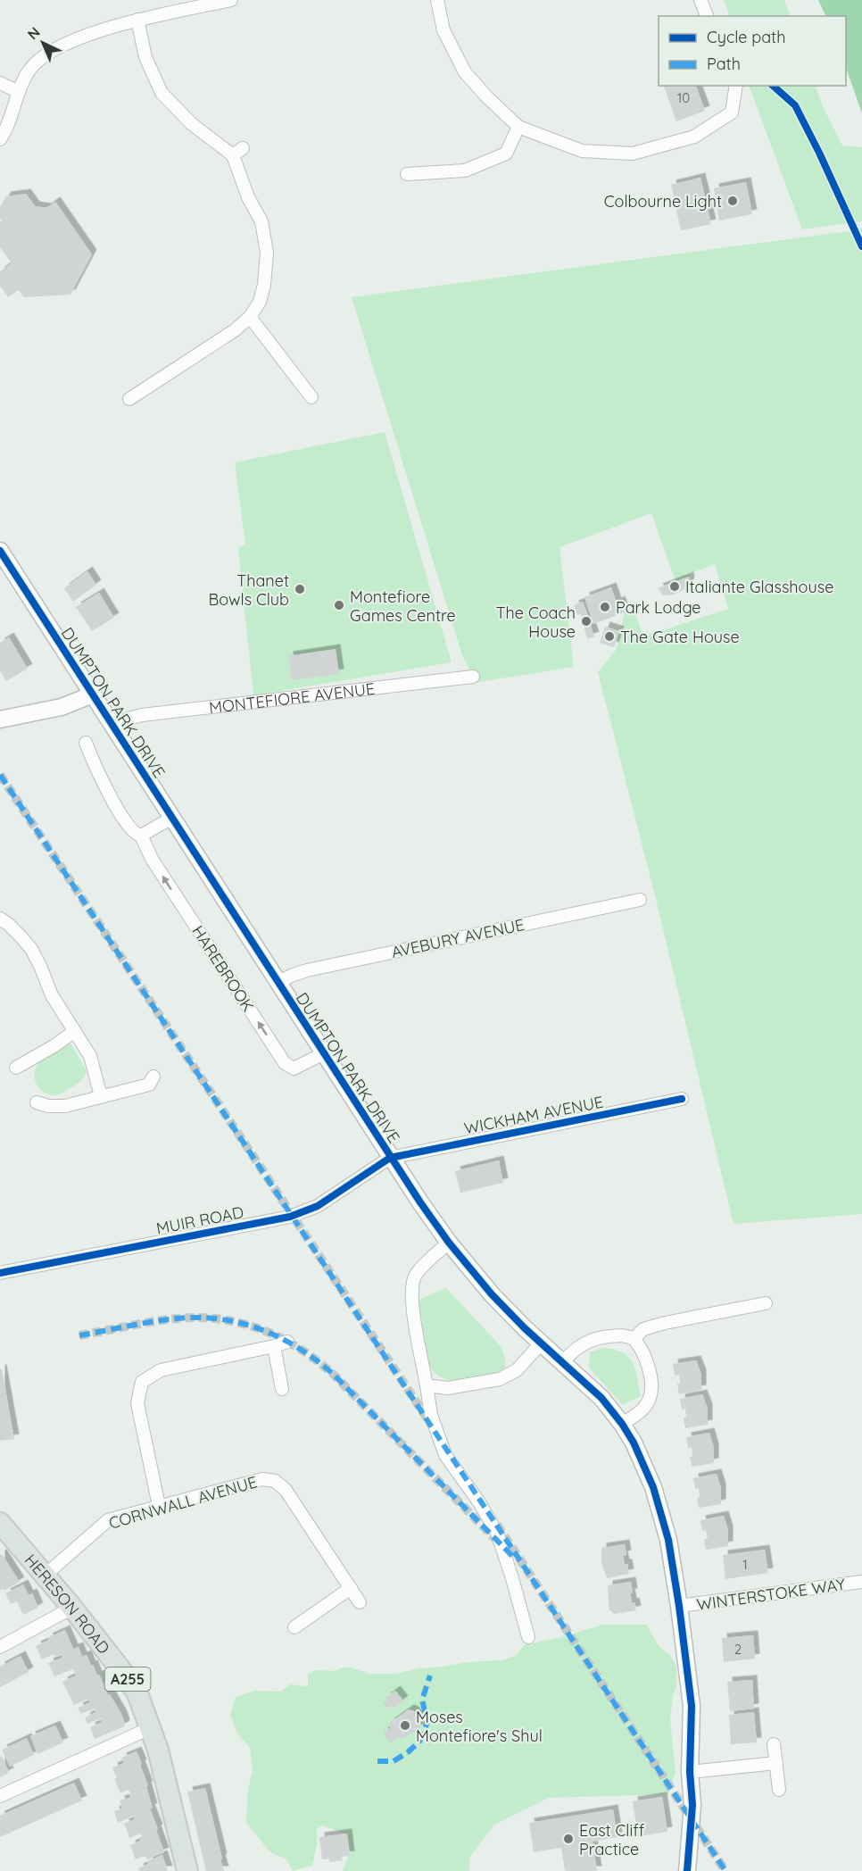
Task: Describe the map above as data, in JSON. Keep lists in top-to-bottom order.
{
  "streets": {
    "main road": ["HERESON ROAD", "A255"],
    "street": [
      "MONTEFIORE AVENUE",
      "DUMPTON PARK DRIVE",
      "AVEBURY AVENUE",
      "HAREBROOK",
      "WICKHAM AVENUE",
      "MUIR ROAD",
      "CORNWALL AVENUE",
      "WINTERSTOKE WAY"
    ]
  },
  "crossings": [
    ["MONTEFIORE AVENUE", "DUMPTON PARK DRIVE"],
    ["DUMPTON PARK DRIVE", "AVEBURY AVENUE"],
    ["DUMPTON PARK DRIVE", "HAREBROOK"],
    ["DUMPTON PARK DRIVE", "WICKHAM AVENUE"],
    ["DUMPTON PARK DRIVE", "MUIR ROAD"],
    ["DUMPTON PARK DRIVE", "WINTERSTOKE WAY"],
    ["WICKHAM AVENUE", "MUIR ROAD"],
    ["CORNWALL AVENUE", "HERESON ROAD"]
  ],
  "one_way": ["HAREBROOK"],
  "places": [
    "Colbourne Light",
    "Italiante Glasshouse",
    "Thanet Bowls Club",
    "Montefiore Games Centre",
    "Park Lodge",
    "The Coach House",
    "The Gate House",
    "Moses Montefiore's Shul",
    "East Cliff Practice"
  ],
  "house_numbers": ["10", "1", "2"],
  "legend": ["Cycle path", "Path"],
  "north": "top left"
}
